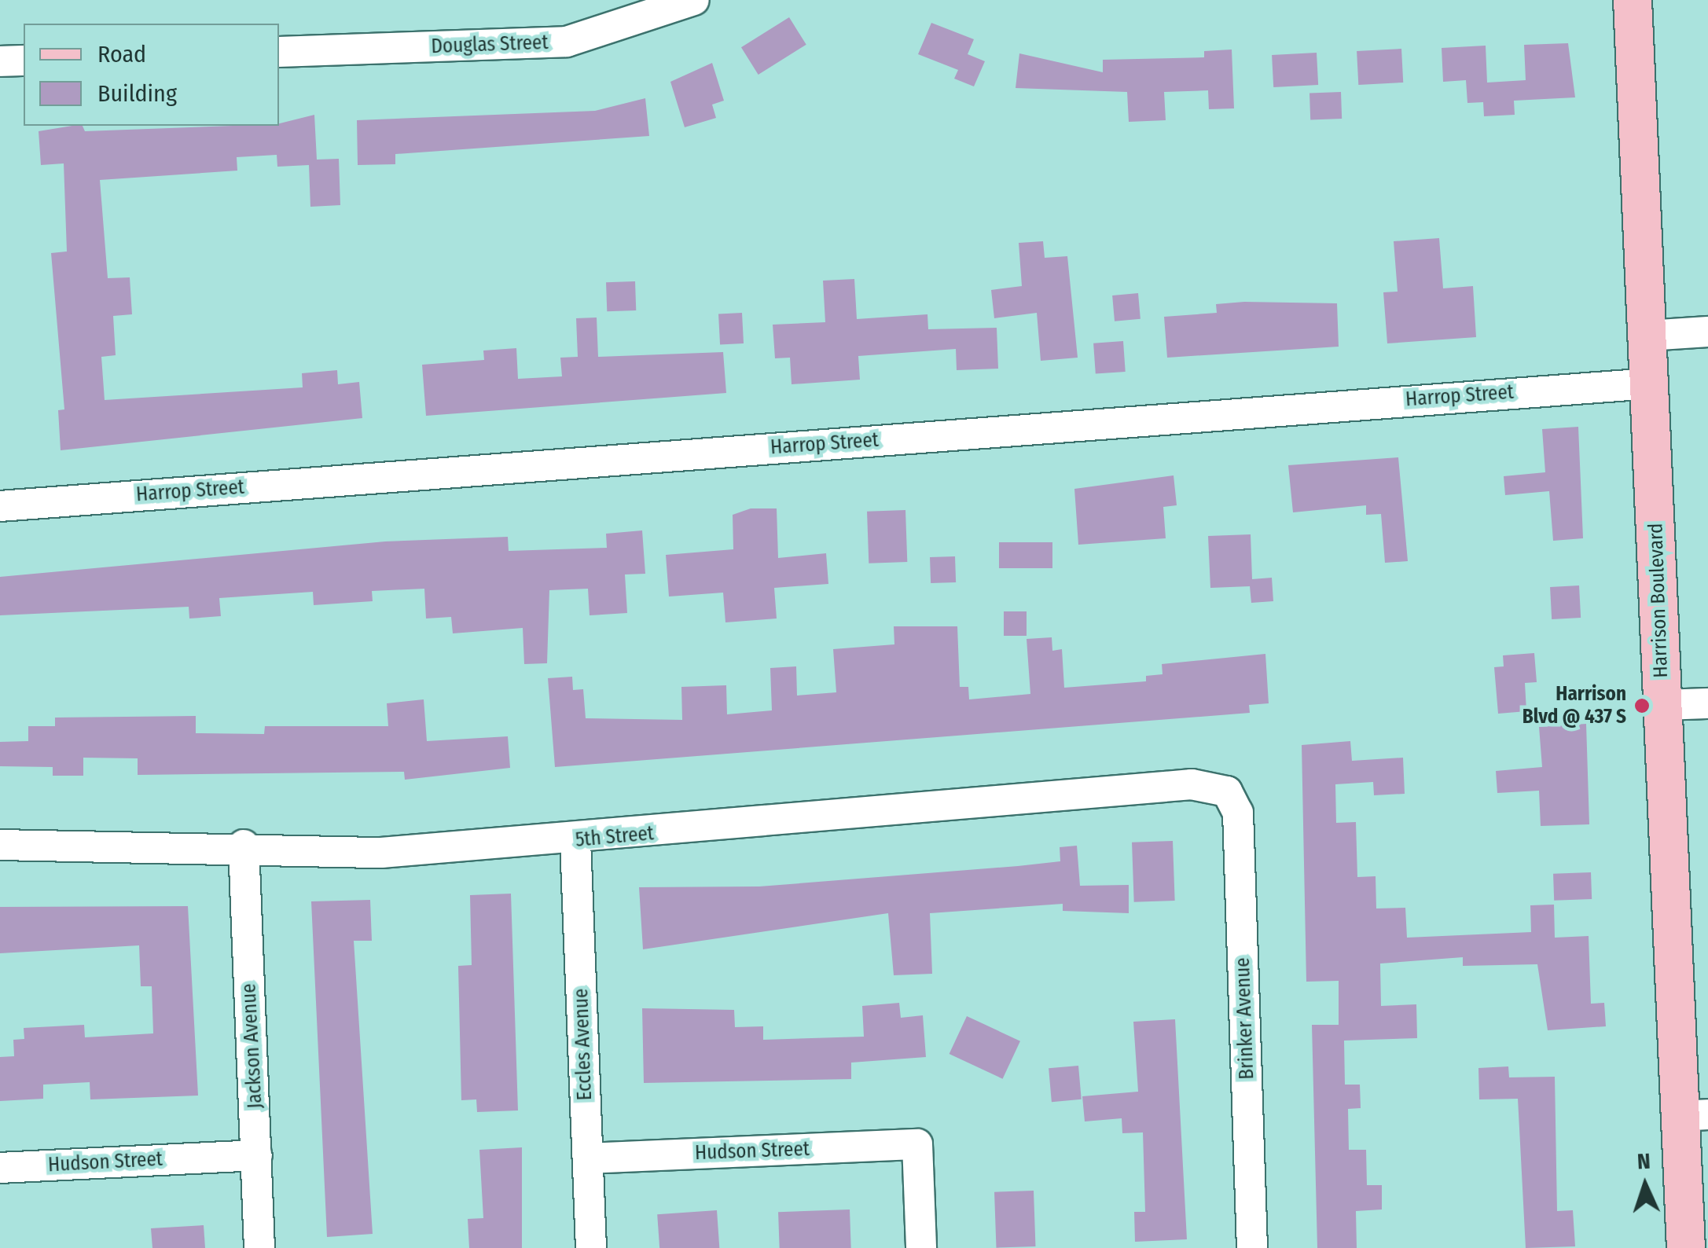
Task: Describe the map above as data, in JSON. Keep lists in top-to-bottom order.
{
  "streets": {
    "main road": ["Harrison Boulevard"],
    "street": [
      "Douglas Street",
      "Harrop Street",
      "5th Street",
      "Brinker Avenue",
      "Eccles Avenue",
      "Jackson Avenue",
      "Hudson Street"
    ]
  },
  "crossings": [
    ["Harrop Street", "Harrison Boulevard"],
    ["5th Street", "Brinker Avenue"],
    ["5th Street", "Eccles Avenue"],
    ["5th Street", "Jackson Avenue"],
    ["Eccles Avenue", "Hudson Street"],
    ["Jackson Avenue", "Hudson Street"]
  ],
  "places": ["Harrison Blvd @ 437 S"],
  "legend": ["Road", "Building"],
  "north": "top"
}
